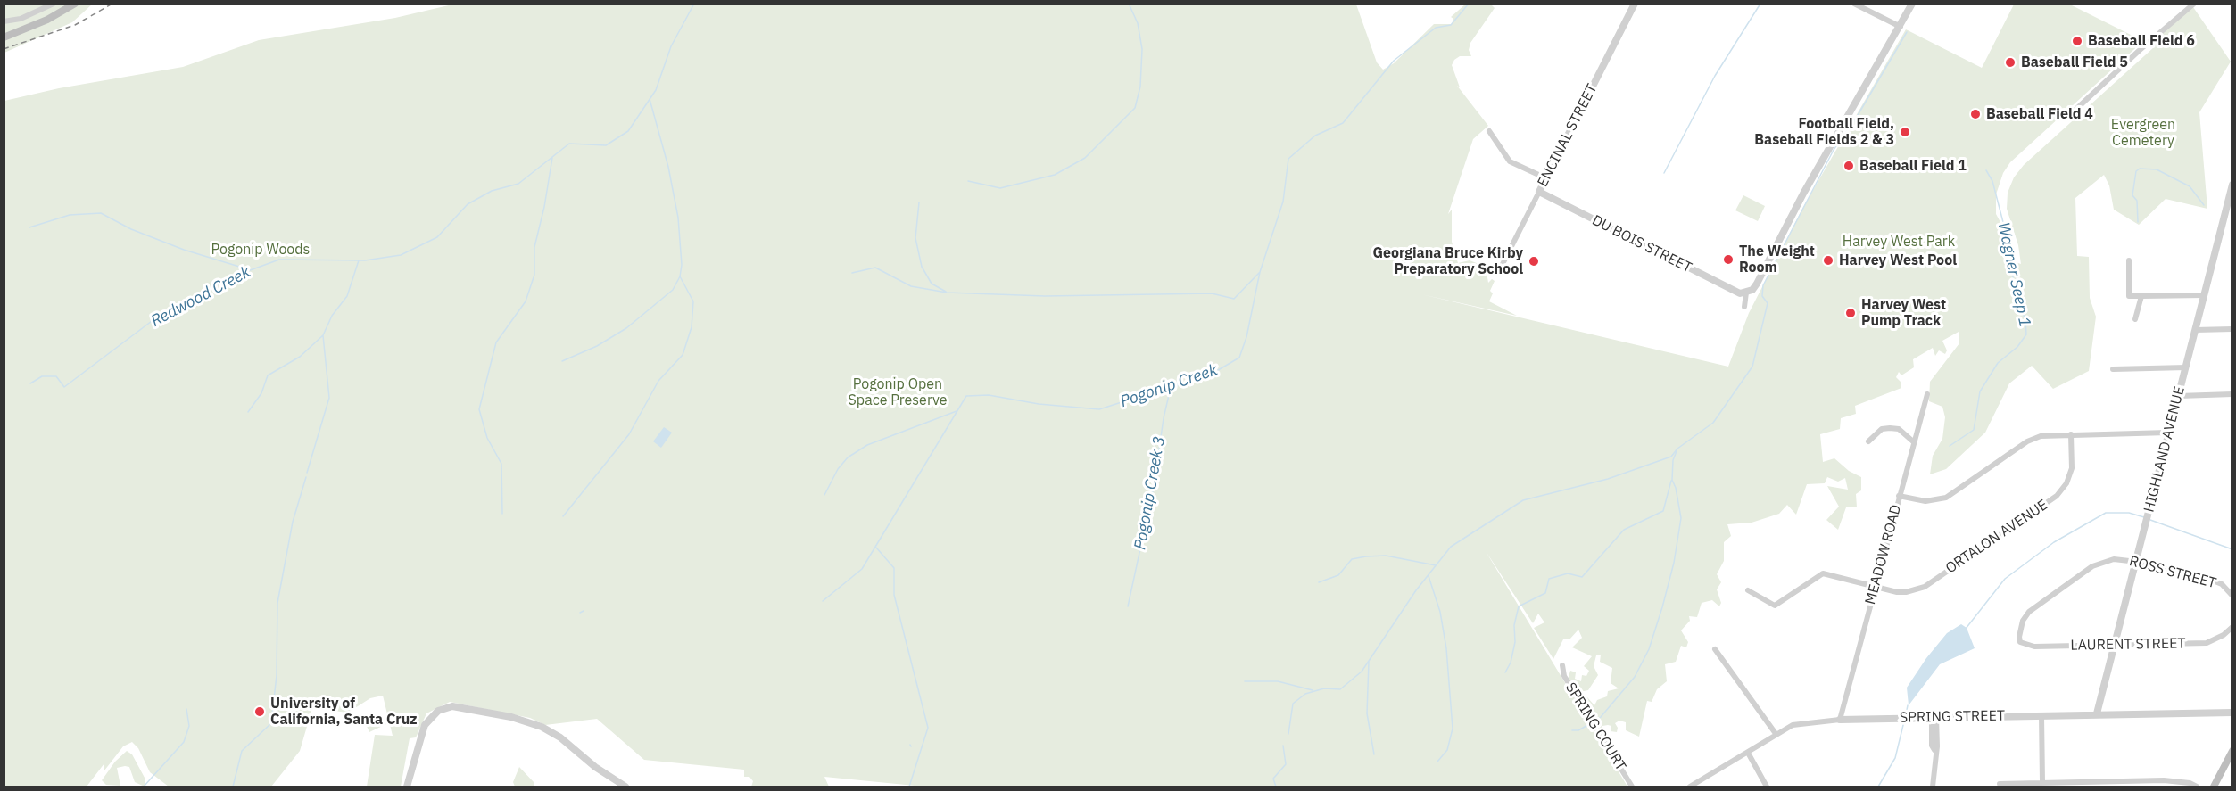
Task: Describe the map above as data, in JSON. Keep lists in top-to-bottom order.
{
  "streets": {
    "street": [
      "ENCINAL STREET",
      "DU BOIS STREET",
      "HIGHLAND AVENUE",
      "ORTALON AVENUE",
      "MEADOW ROAD",
      "ROSS STREET",
      "LAURENT STREET",
      "SPRING STREET",
      "SPRING COURT"
    ]
  },
  "crossings": [
    ["ENCINAL STREET", "DU BOIS STREET"],
    ["HIGHLAND AVENUE", "ROSS STREET"],
    ["HIGHLAND AVENUE", "LAURENT STREET"],
    ["HIGHLAND AVENUE", "SPRING STREET"],
    ["ORTALON AVENUE", "MEADOW ROAD"],
    ["MEADOW ROAD", "SPRING STREET"],
    ["ROSS STREET", "LAURENT STREET"]
  ],
  "water": [
    "Wagner Seep 1",
    "Redwood Creek",
    "Pogonip Creek",
    "Pogonip Creek 3"
  ],
  "parks": [
    "Evergreen Cemetery",
    "Harvey West Park",
    "Pogonip Woods",
    "Pogonip Open Space Preserve"
  ],
  "places": [
    "Baseball Field 6",
    "Baseball Field 5",
    "Baseball Field 4",
    "Football Field, Baseball Fields 2 & 3",
    "Baseball Field 1",
    "The Weight Room",
    "Harvey West Pool",
    "Georgiana Bruce Kirby Preparatory School",
    "Harvey West Pump Track",
    "University of California, Santa Cruz"
  ]
}
